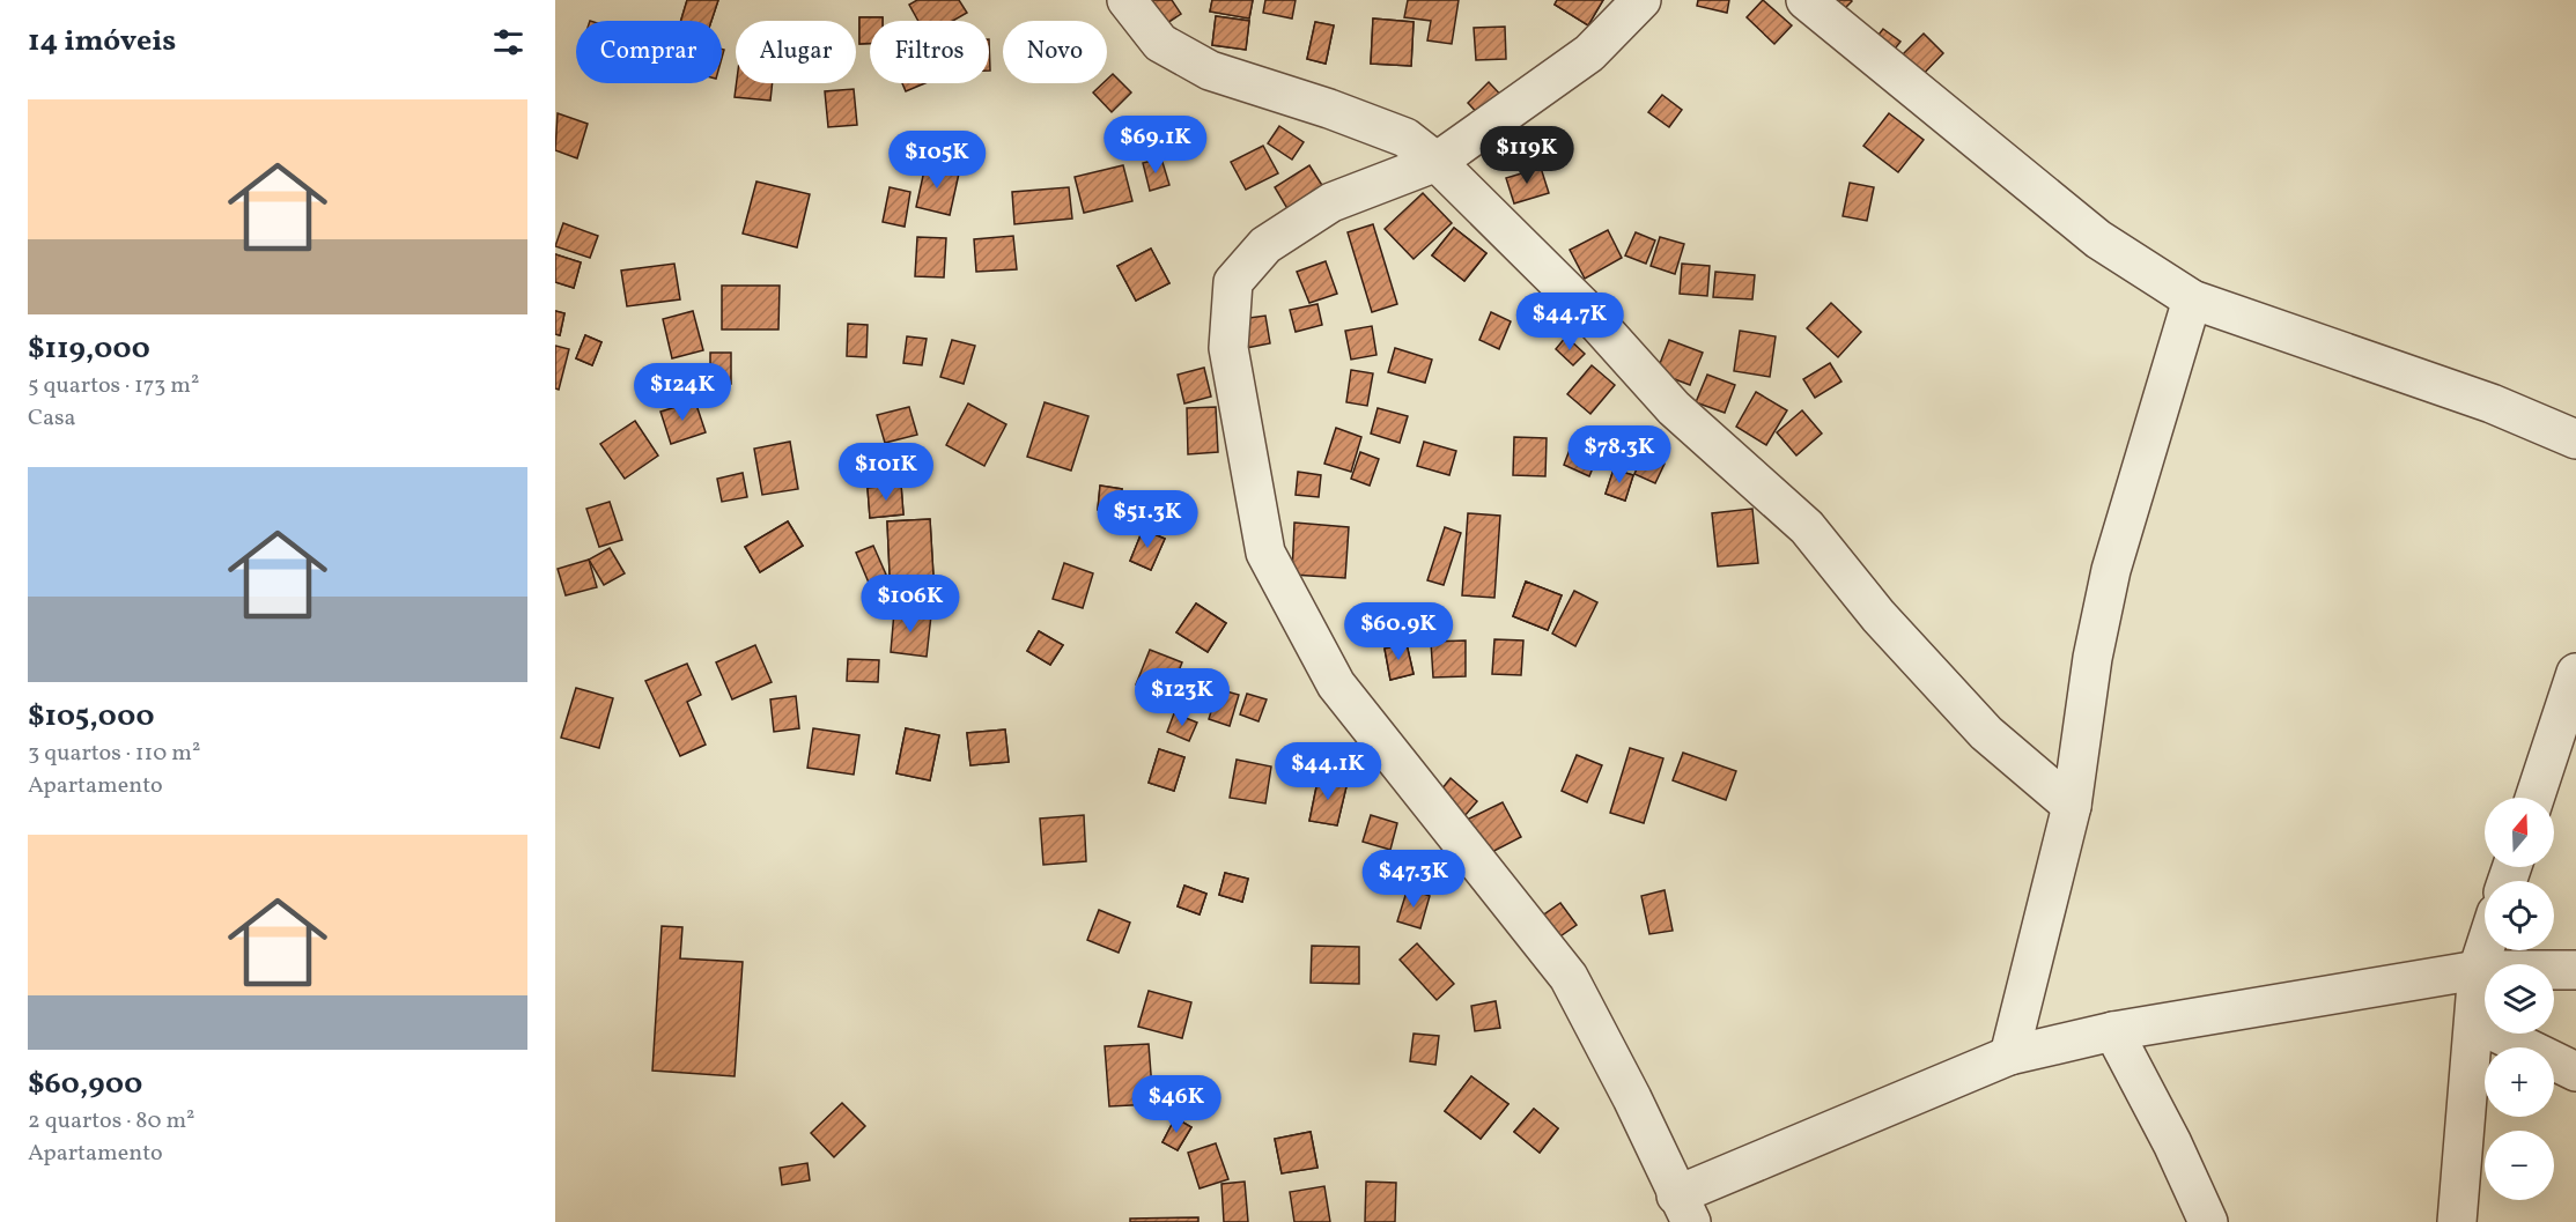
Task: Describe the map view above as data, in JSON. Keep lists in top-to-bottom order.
{
  "north": "top",
  "page": {
    "heading": "14 imóveis",
    "chip": [
      "Comprar",
      "Alugar",
      "Filtros",
      "Novo"
    ],
    "list": [
      {
        "name": "$119,000",
        "note": "5 quartos · 173 m² · Casa"
      },
      {
        "name": "$105,000",
        "note": "3 quartos · 110 m² · Apartamento"
      },
      {
        "name": "$60,900",
        "note": "2 quartos · 80 m² · Apartamento"
      }
    ],
    "price": [
      "$69.1K",
      "$119K",
      "$105K",
      "$44.7K",
      "$124K",
      "$78.3K",
      "$101K",
      "$51.3K",
      "$106K",
      "$60.9K",
      "$123K",
      "$44.1K",
      "$47.3K",
      "$46K"
    ],
    "map_buttons": ["+", "−"]
  }
}
